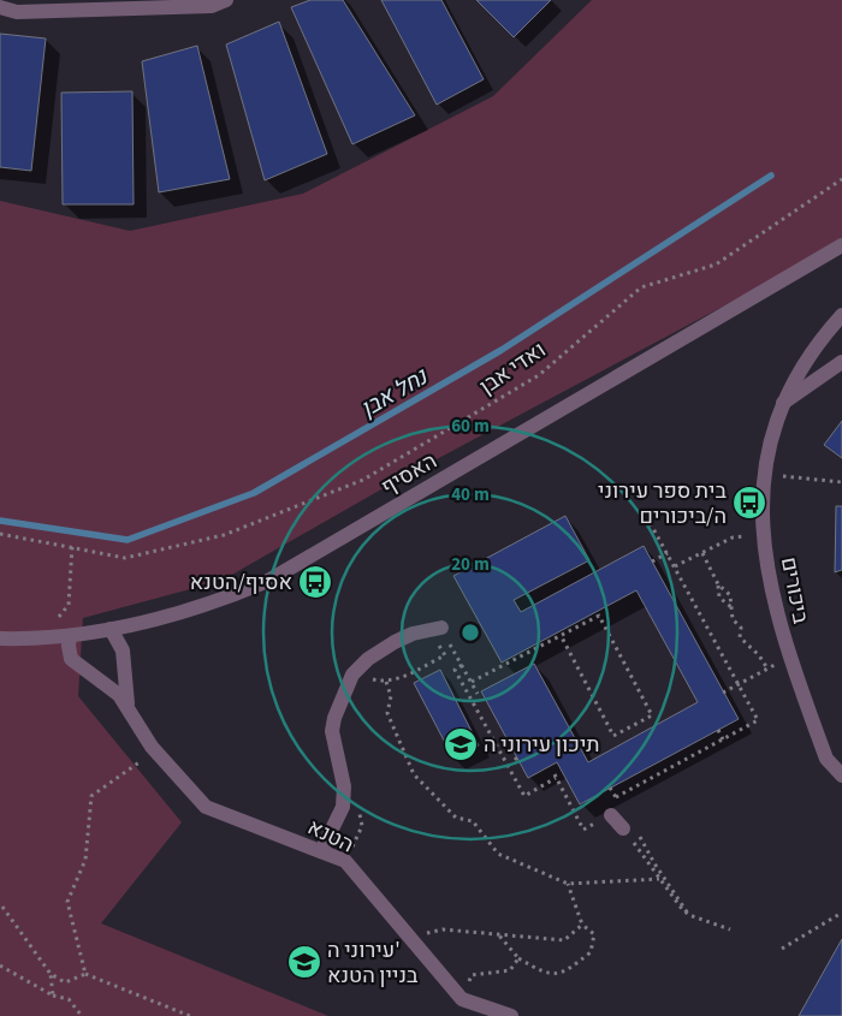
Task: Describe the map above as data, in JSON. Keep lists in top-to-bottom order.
{
  "streets": {
    "street": ["האסיף", "ביכורים", "הטנא"],
    "path": ["ואדי אבן"]
  },
  "crossings": [
    ["האסיף", "הטנא"]
  ],
  "water": ["נחל אבן"],
  "places": {
    "bus stop": ["בית ספר עירוני ה/ביכורים", "אסיף/הטנא"],
    "school or university": ["תיכון עירוני ה", "עירוני ה' בניין הטנא"]
  },
  "rings": ["60 m", "40 m", "20 m"]
}
